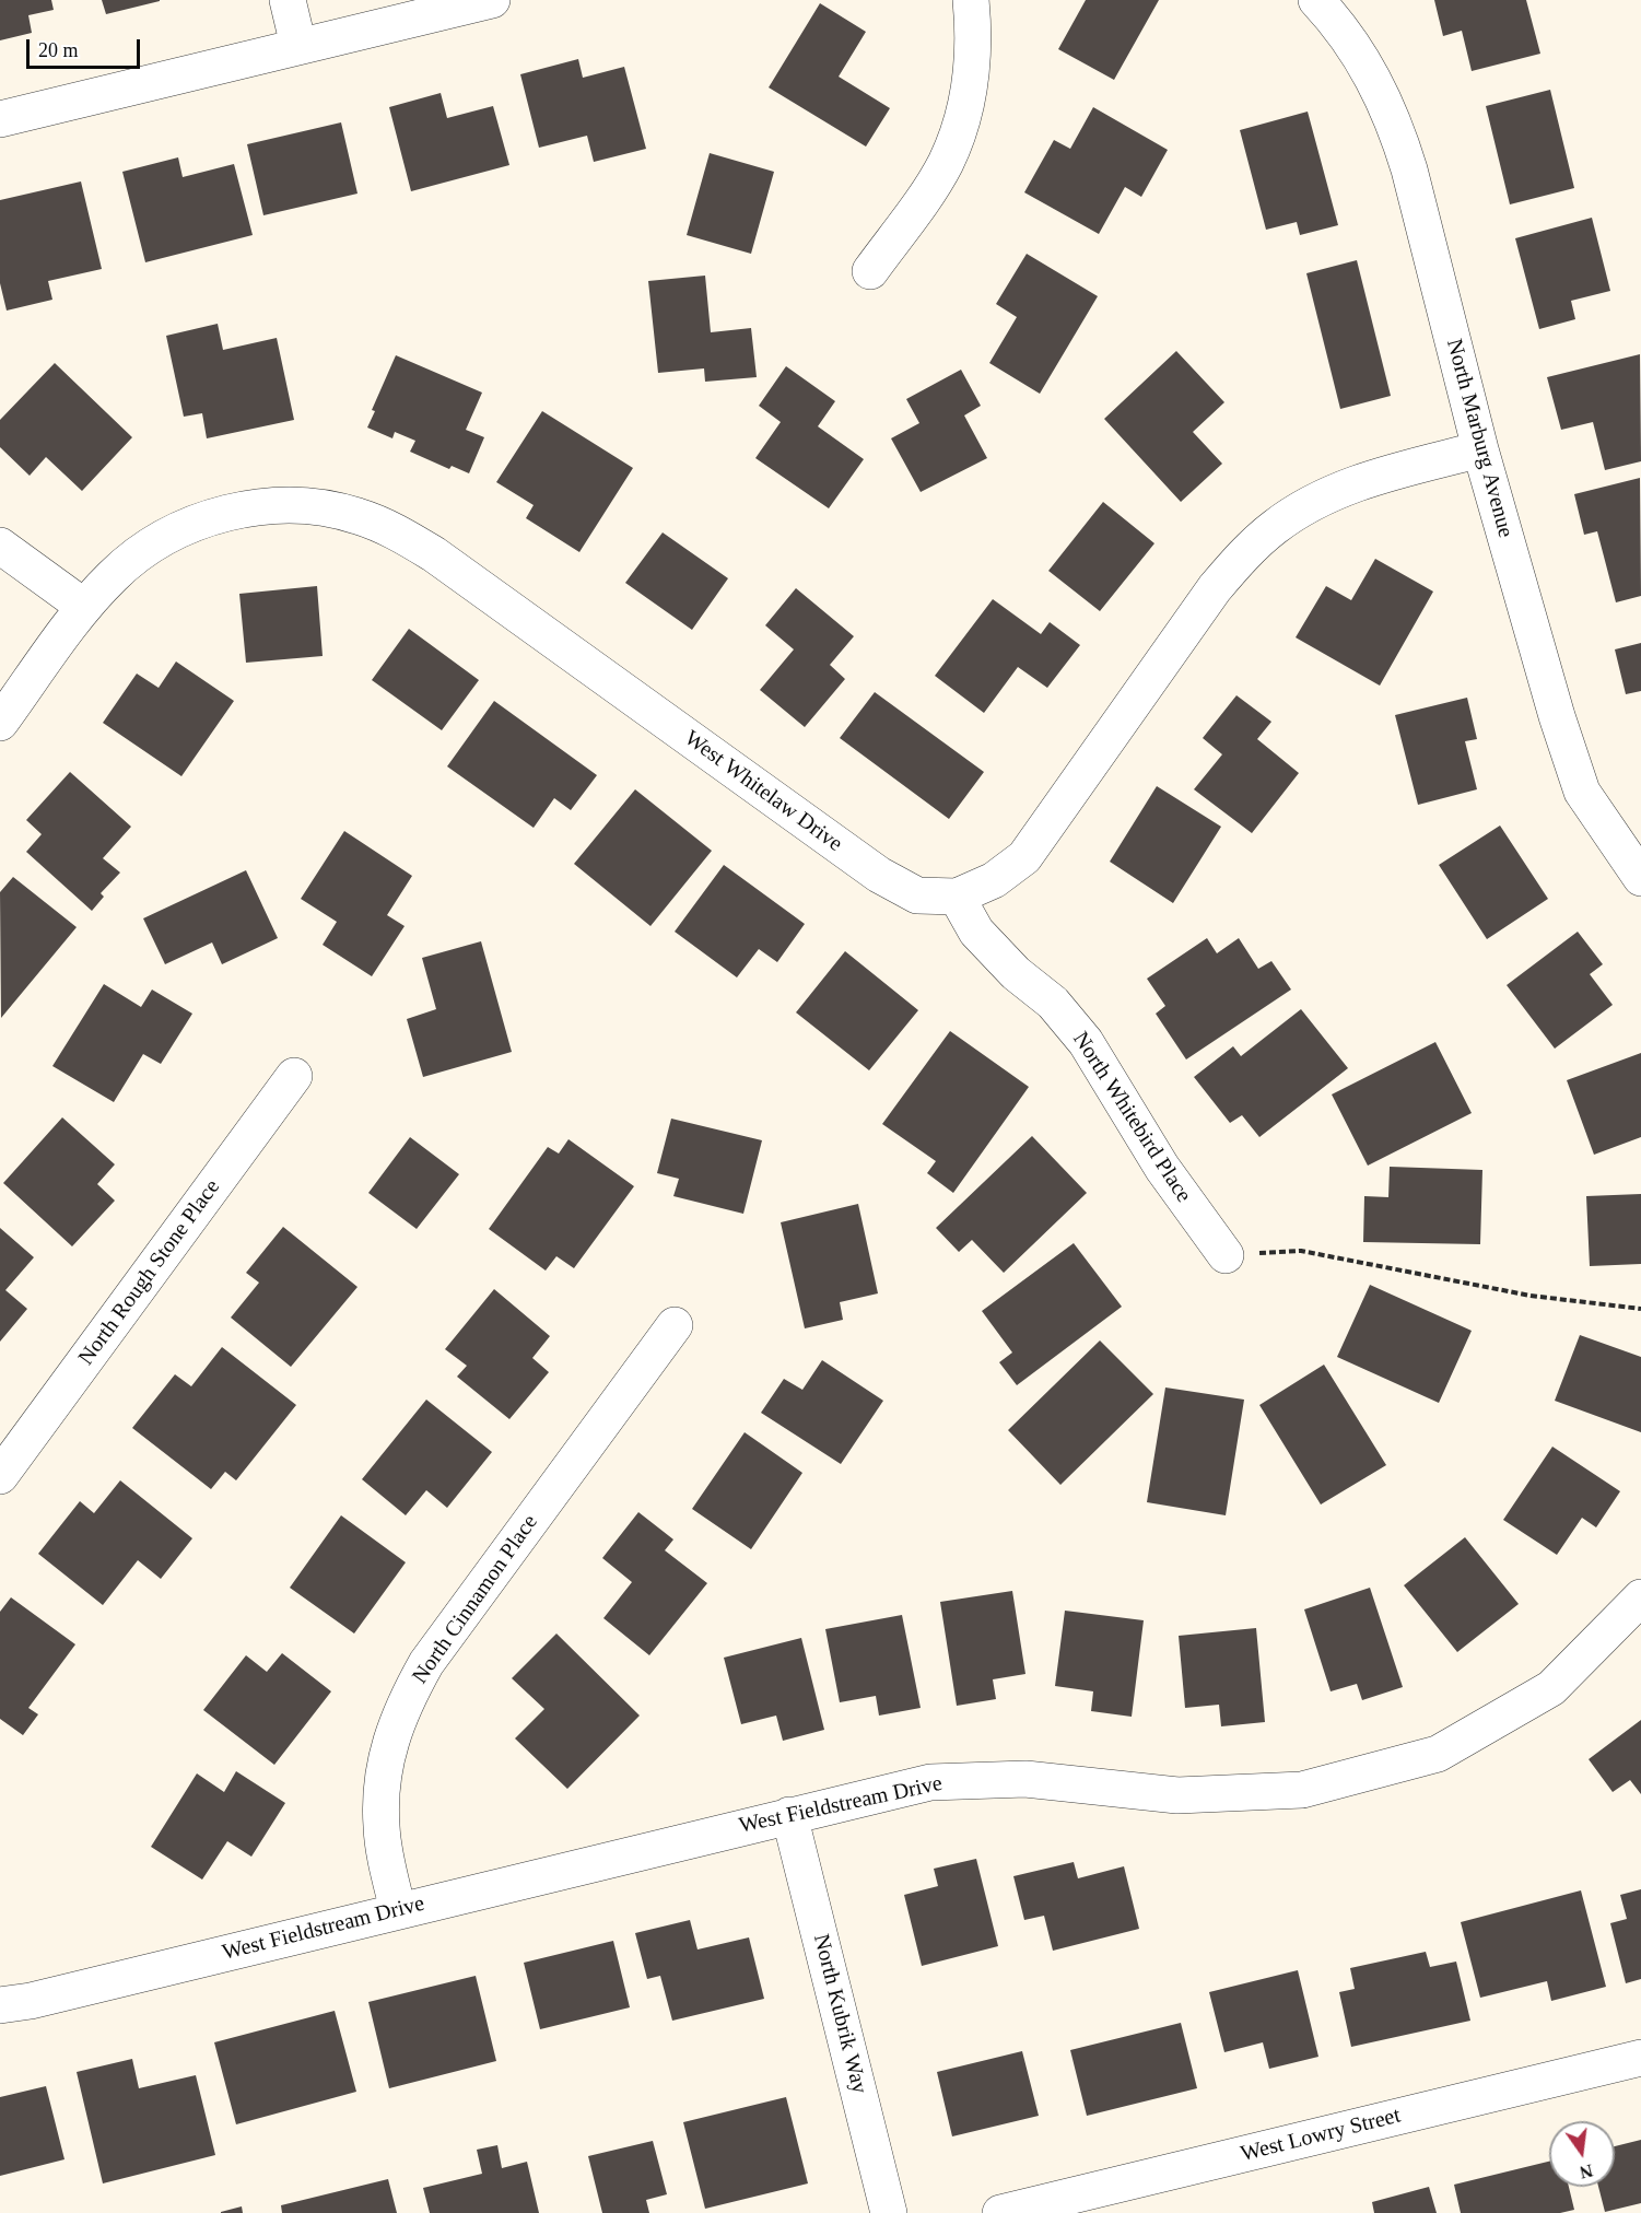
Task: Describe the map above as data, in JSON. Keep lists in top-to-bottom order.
{
  "streets": {
    "street": [
      "North Marburg Avenue",
      "West Whitelaw Drive",
      "North Whitebird Place",
      "North Rough Stone Place",
      "North Cinnamon Place",
      "West Fieldstream Drive",
      "North Kubrik Way",
      "West Lowry Street"
    ]
  },
  "crossings": [
    ["North Marburg Avenue", "West Whitelaw Drive"],
    ["West Whitelaw Drive", "North Whitebird Place"],
    ["North Cinnamon Place", "West Fieldstream Drive"],
    ["West Fieldstream Drive", "North Kubrik Way"]
  ],
  "scale_bar": "20 m",
  "north": "bottom"
}
